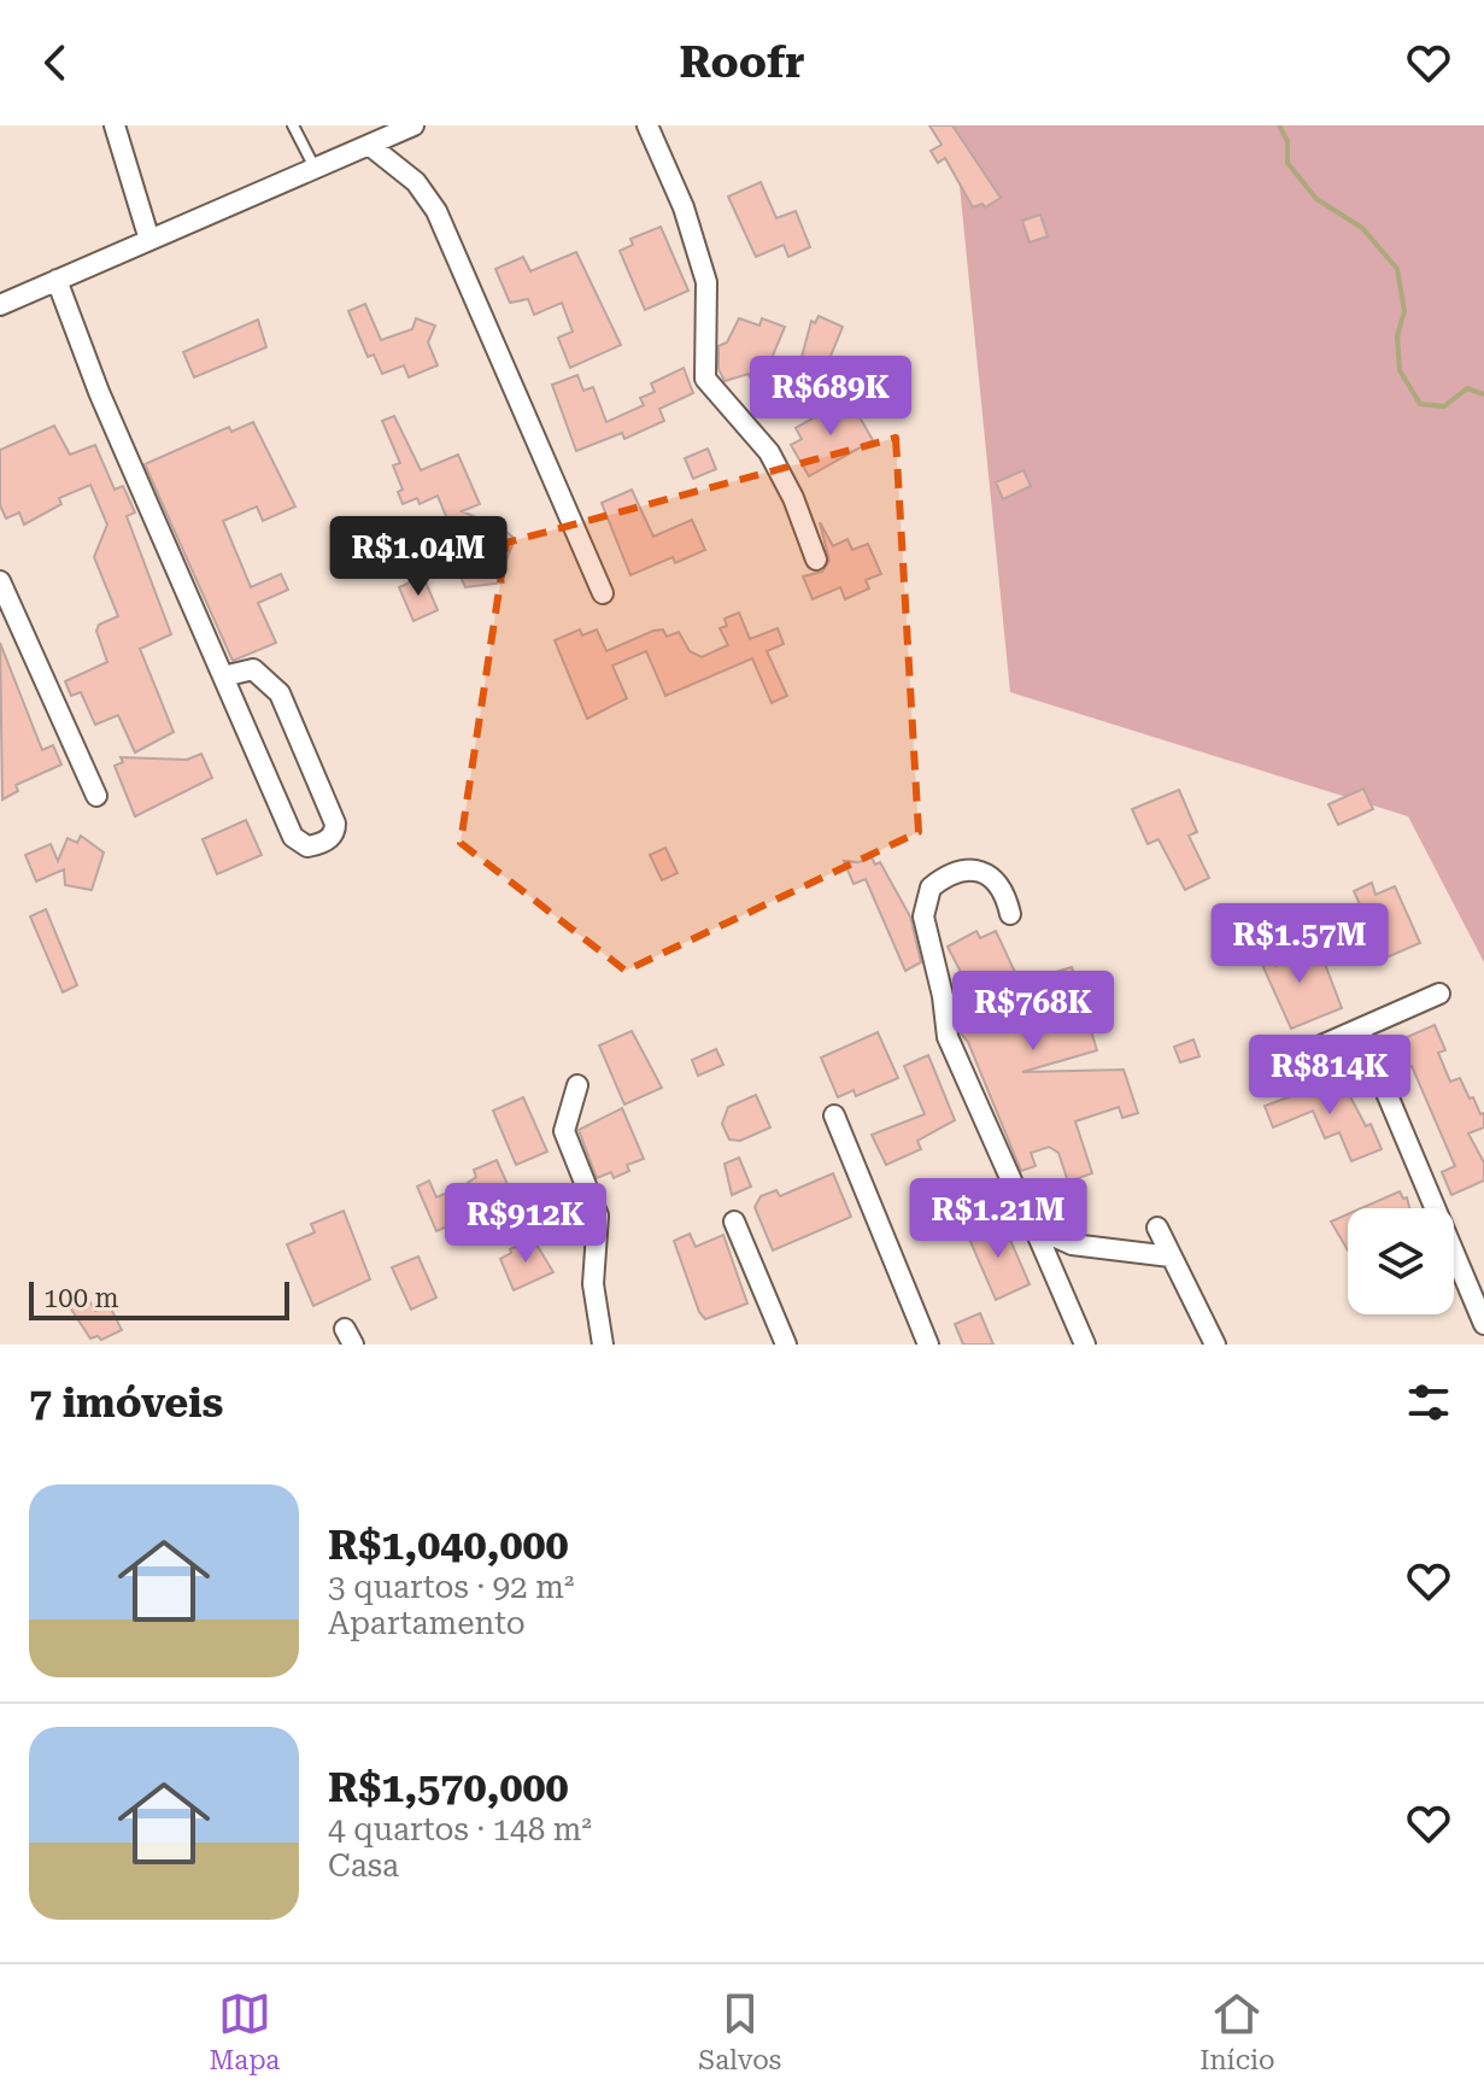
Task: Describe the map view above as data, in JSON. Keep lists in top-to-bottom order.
{
  "scale_bar": "100 m",
  "page": {
    "header": "Roofr",
    "price": [
      "R$689K",
      "R$1.04M",
      "R$1.57M",
      "R$768K",
      "R$814K",
      "R$1.21M",
      "R$912K"
    ],
    "scale": "100 m",
    "heading": "7 imóveis",
    "list": [
      {
        "name": "R$1,040,000",
        "note": "3 quartos · 92 m² · Apartamento"
      },
      {
        "name": "R$1,570,000",
        "note": "4 quartos · 148 m² · Casa"
      }
    ],
    "tabs": ["Mapa", "Salvos", "Início"]
  }
}
